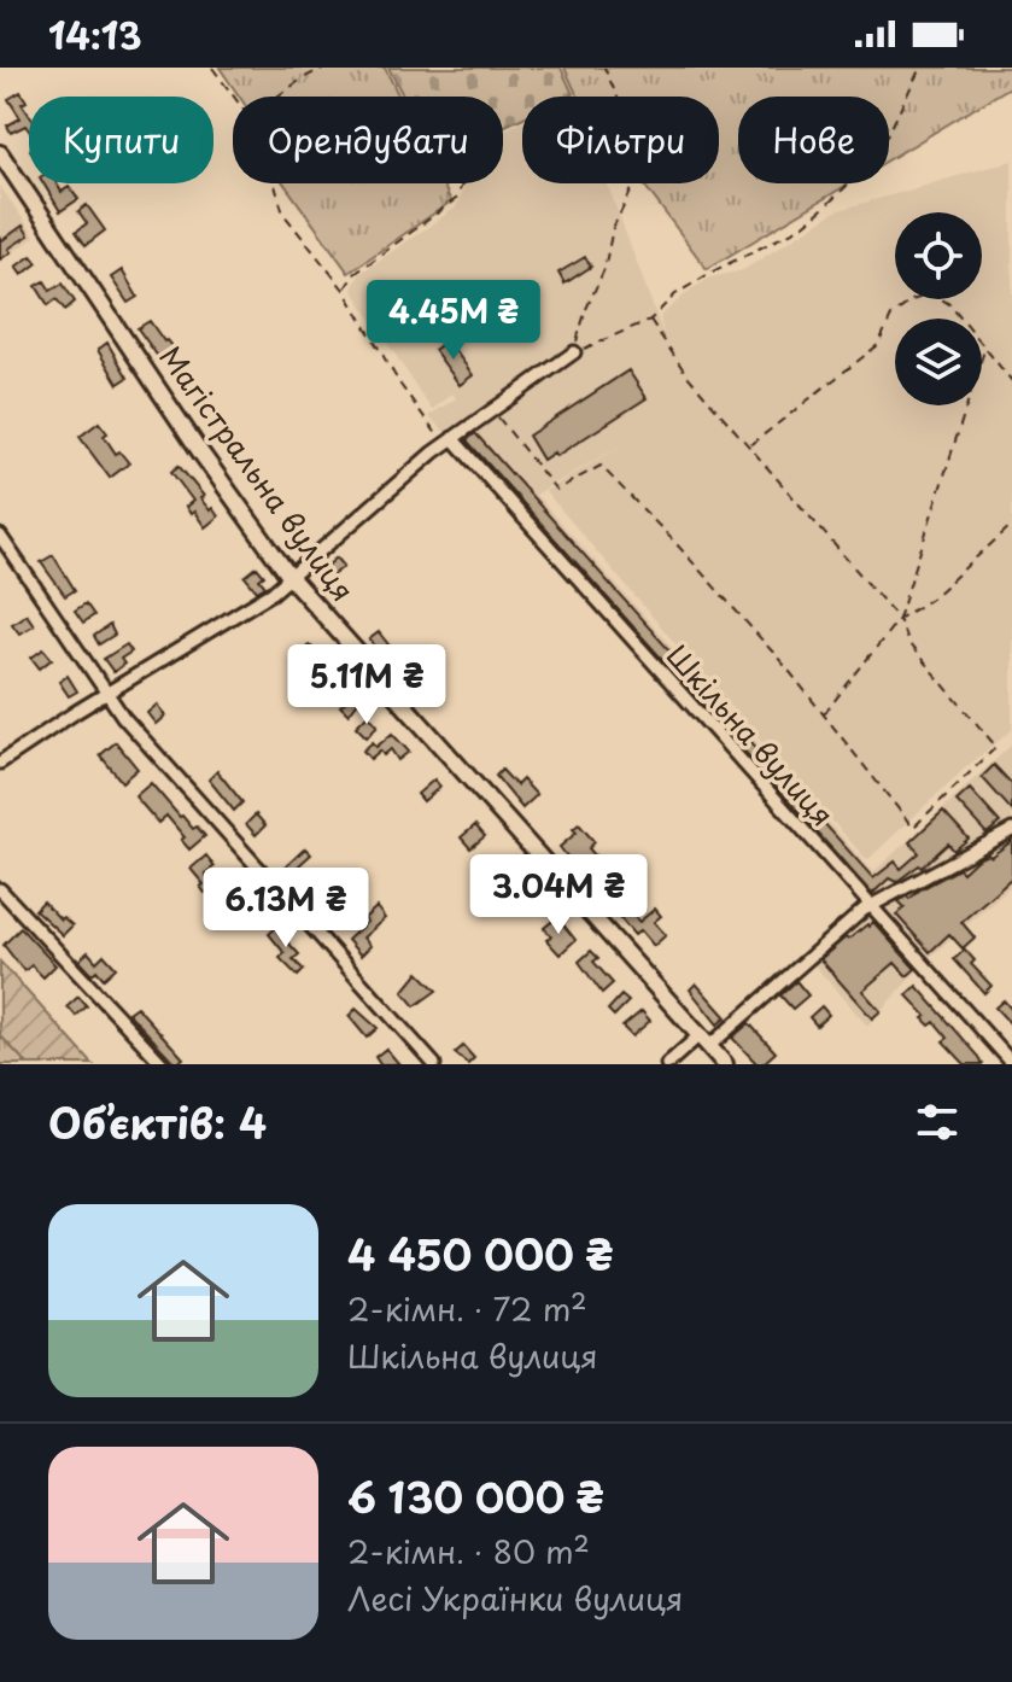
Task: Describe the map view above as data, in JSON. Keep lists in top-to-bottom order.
{
  "streets": {
    "main road": ["Магістральна вулиця"],
    "street": ["Шкільна вулиця"]
  },
  "page": {
    "status": "14:13",
    "chip": [
      "Купити",
      "Орендувати",
      "Фільтри",
      "Нове"
    ],
    "price": [
      "4.45M ₴",
      "5.11M ₴",
      "3.04M ₴",
      "6.13M ₴"
    ],
    "heading": "Об’єктів: 4",
    "list": [
      {
        "name": "4 450 000 ₴",
        "note": "2-кімн. · 72 m² · Шкільна вулиця"
      },
      {
        "name": "6 130 000 ₴",
        "note": "2-кімн. · 80 m² · Лесі Українки вулиця"
      }
    ]
  }
}
